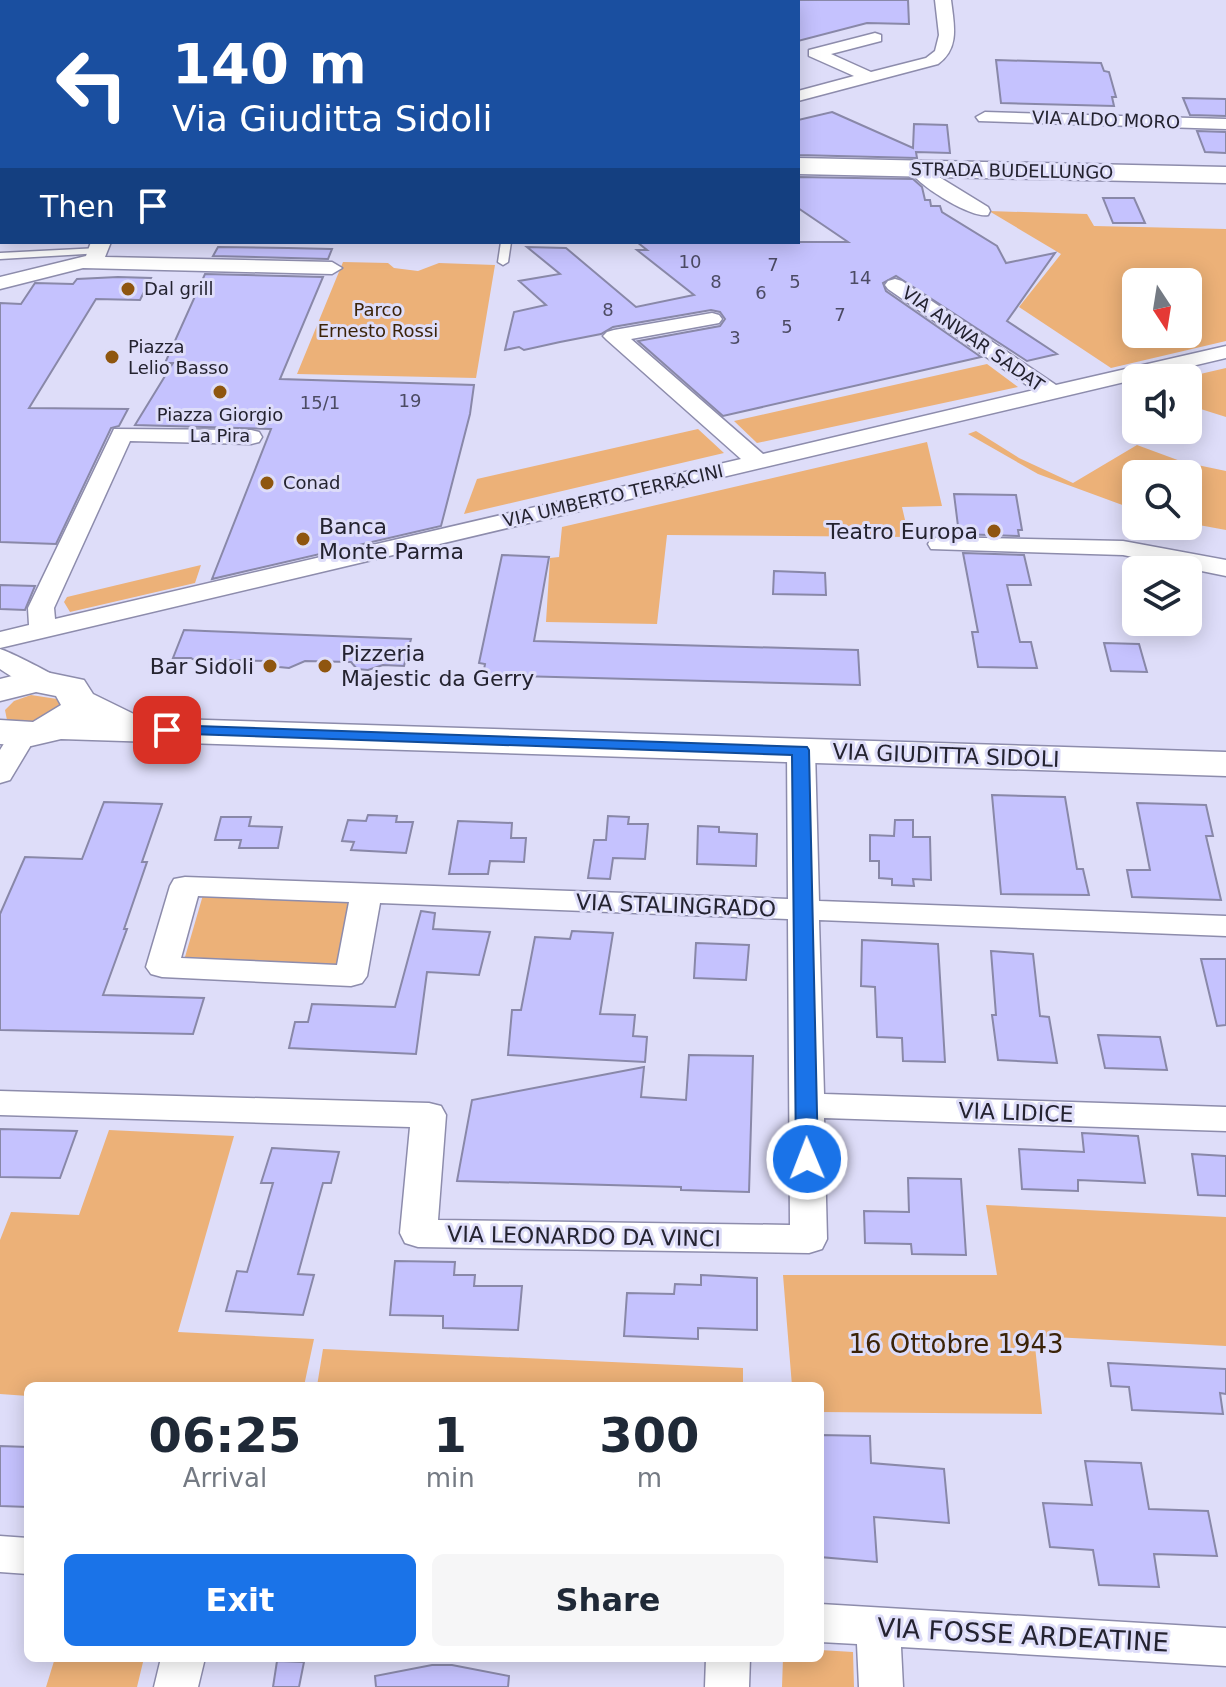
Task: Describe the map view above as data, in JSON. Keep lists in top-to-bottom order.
{
  "streets": {
    "street": [
      "VIA ALDO MORO",
      "STRADA BUDELLUNGO",
      "VIA ANWAR SADAT",
      "VIA UMBERTO TERRACINI",
      "VIA GIUDITTA SIDOLI",
      "VIA STALINGRADO",
      "VIA LIDICE",
      "VIA LEONARDO DA VINCI",
      "VIA FOSSE ARDEATINE"
    ]
  },
  "crossings": [
    ["VIA ANWAR SADAT", "VIA UMBERTO TERRACINI"],
    ["VIA GIUDITTA SIDOLI", "VIA LEONARDO DA VINCI"],
    ["VIA STALINGRADO", "VIA LEONARDO DA VINCI"],
    ["VIA LIDICE", "VIA LEONARDO DA VINCI"]
  ],
  "parks": ["Parco Ernesto Rossi", "16 Ottobre 1943"],
  "places": [
    "Dal grill",
    "Piazza Lelio Basso",
    "Piazza Giorgio La Pira",
    "Conad",
    "Teatro Europa",
    "Banca Monte Parma",
    "Bar Sidoli",
    "Pizzeria Majestic da Gerry"
  ],
  "house_numbers": [
    "10",
    "7",
    "14",
    "8",
    "5",
    "6",
    "8",
    "7",
    "5",
    "3",
    "19",
    "15/1"
  ],
  "north": "bottom",
  "page": {
    "turn": ["140 m", "Via Giuditta Sidoli"],
    "then": "Then",
    "eta": [
      "06:25",
      "Arrival",
      "1",
      "min",
      "300",
      "m"
    ],
    "buttons": ["Exit", "Share"]
  }
}
